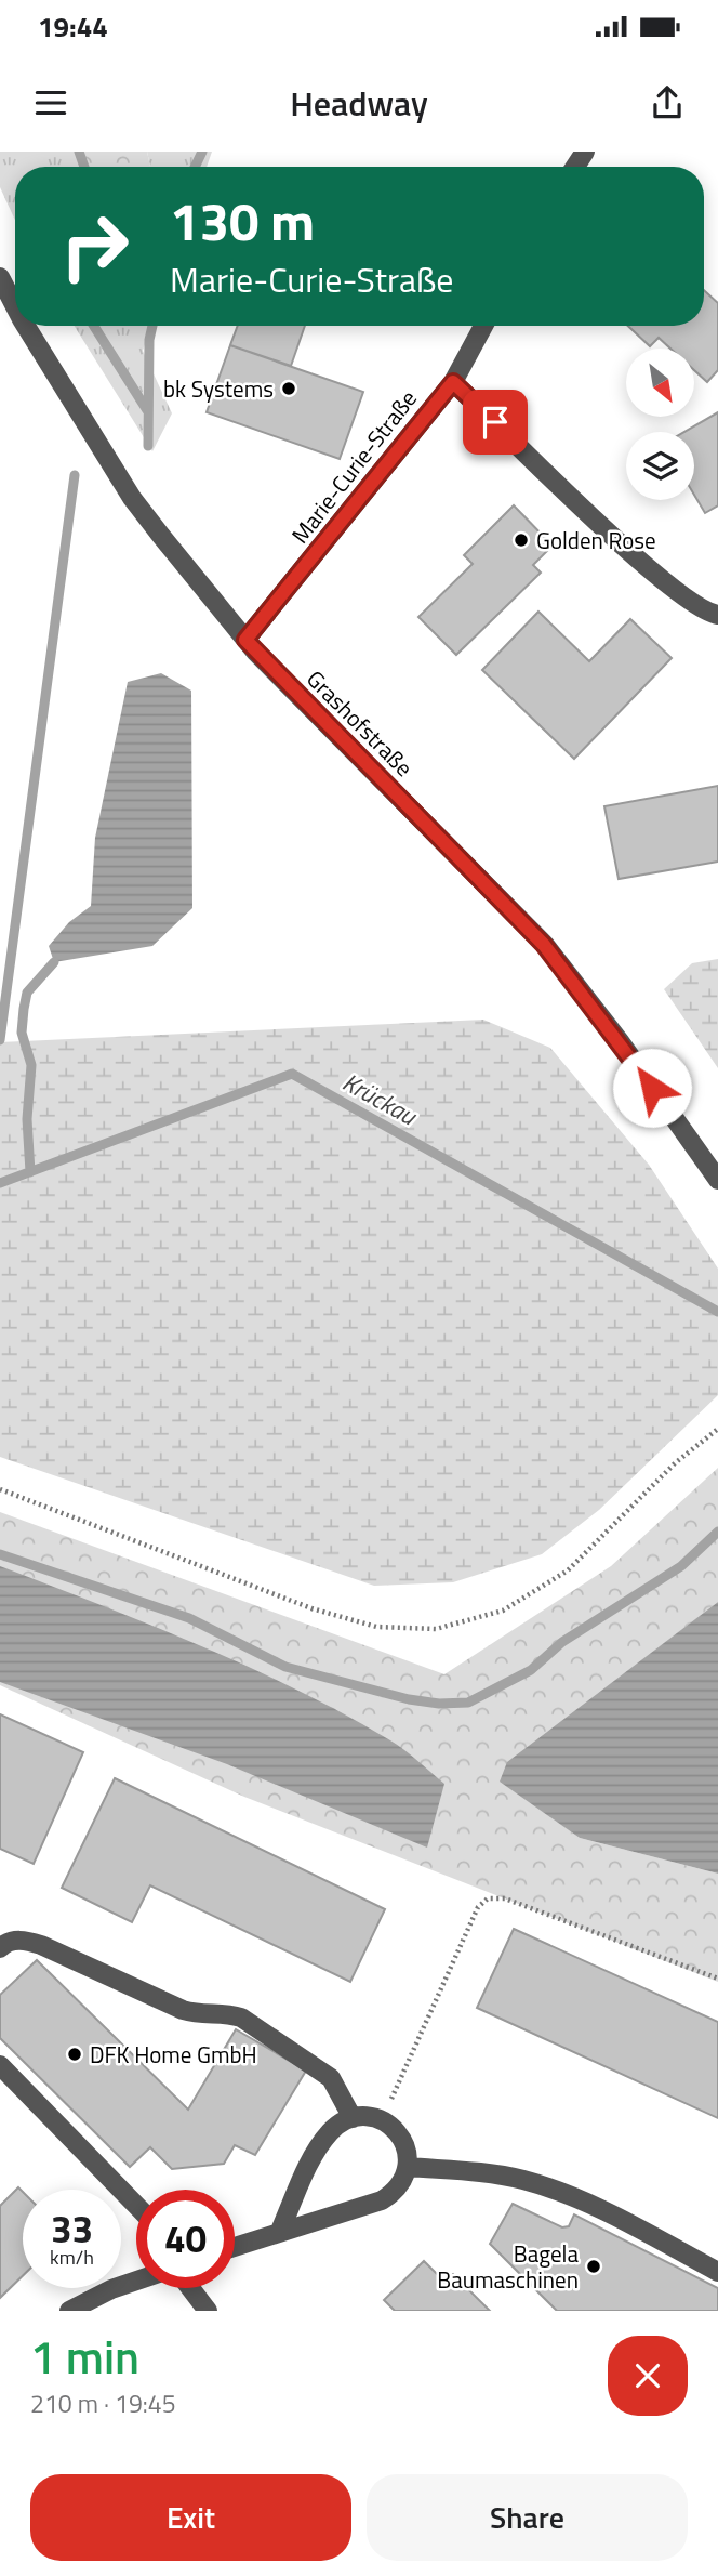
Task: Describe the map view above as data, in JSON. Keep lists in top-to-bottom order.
{
  "streets": {
    "street": ["Marie-Curie-Straße", "Grashofstraße"]
  },
  "crossings": [
    ["Marie-Curie-Straße", "Grashofstraße"]
  ],
  "water": ["Krückau"],
  "places": [
    "bk Systems",
    "Golden Rose",
    "DFK Home GmbH",
    "Bagela Baumaschinen"
  ],
  "north": "bottom right",
  "page": {
    "status": "19:44",
    "header": "Headway",
    "turn": ["130 m", "Marie-Curie-Straße"],
    "speed": "33 km/h",
    "limit": "40",
    "heading": ["1 min", "210 m · 19:45"],
    "buttons": ["Exit", "Share"]
  }
}
